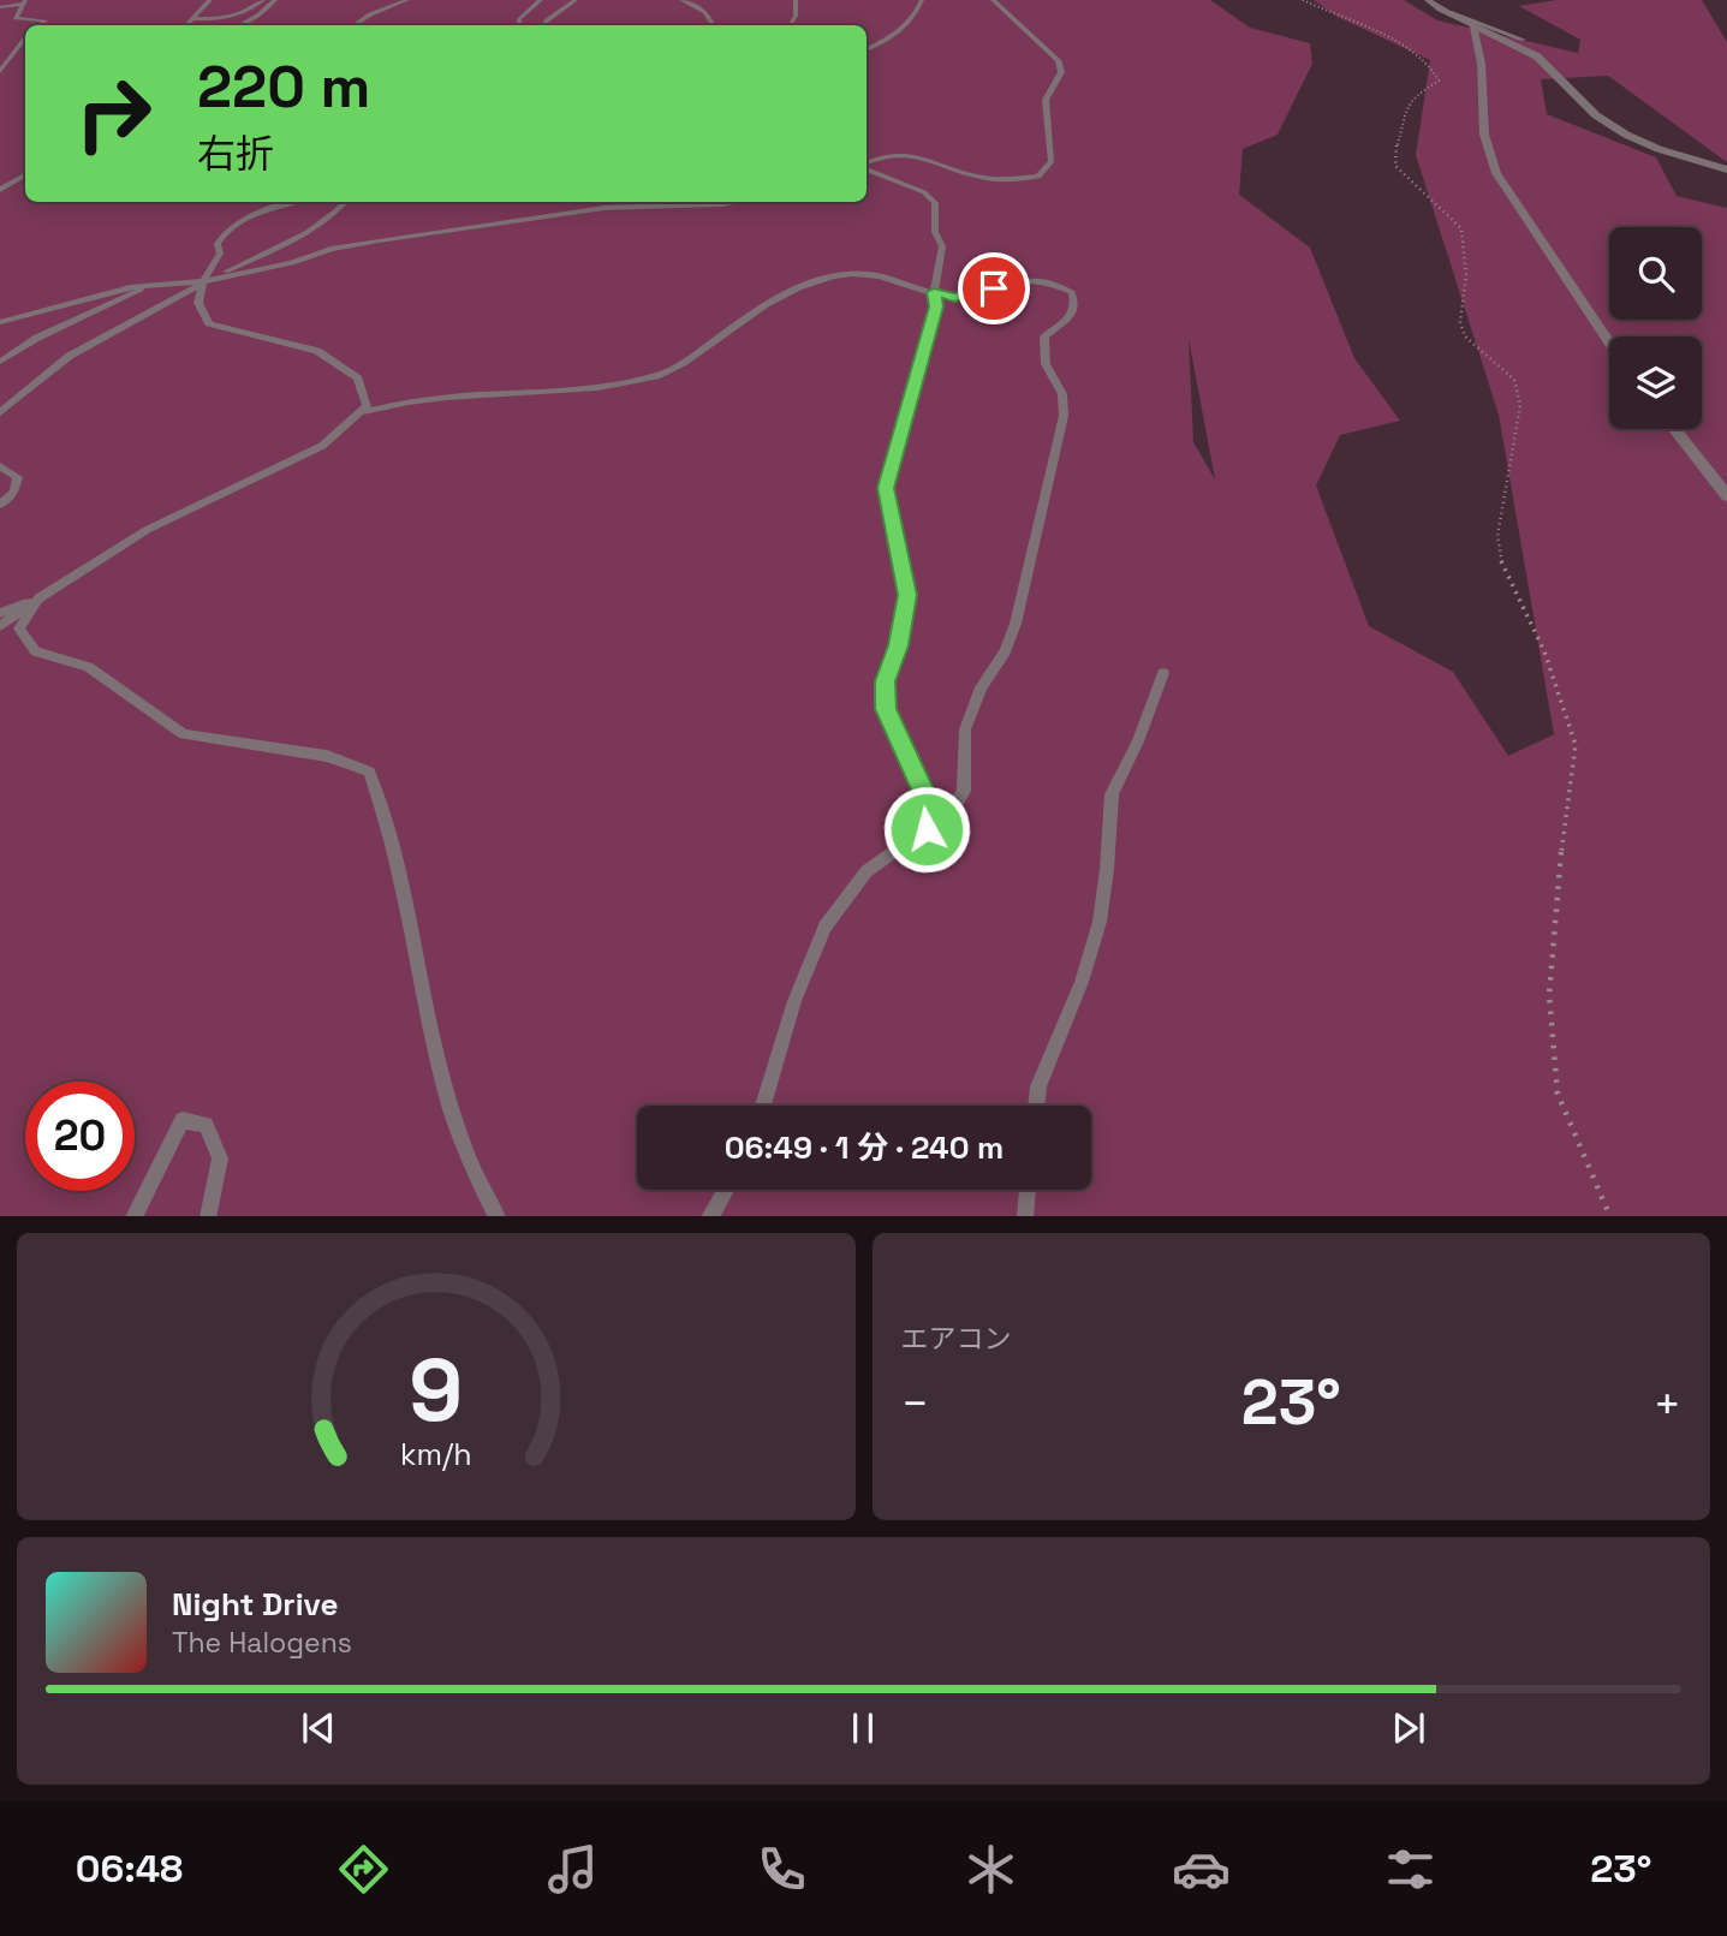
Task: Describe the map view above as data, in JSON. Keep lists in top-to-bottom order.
{
  "page": {
    "turn": ["220 m", "右折"],
    "limit": "20",
    "trip": "06:49 · 1 分 · 240 m",
    "tile": "エアコン",
    "heat": ["−", "23°", "+"],
    "song": ["Night Drive", "The Halogens"],
    "tabs": ["06:48", "23°"],
    "gauge": ["9", "km/h"]
  }
}
